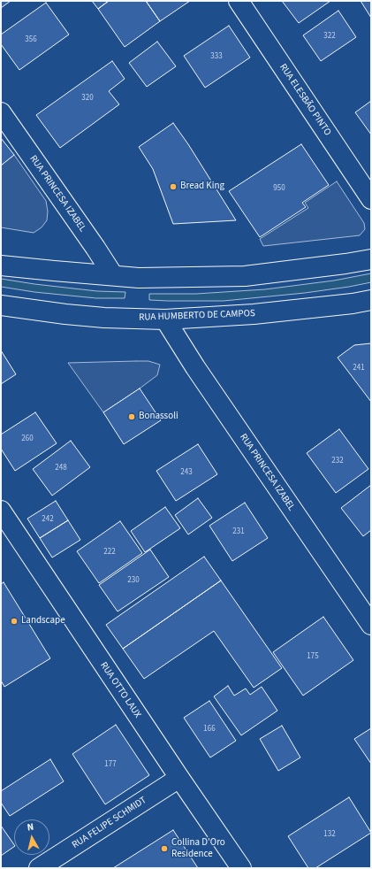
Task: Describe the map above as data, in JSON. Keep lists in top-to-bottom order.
{
  "streets": {
    "street": [
      "RUA ELESBÃO PINTO",
      "RUA PRINCESA IZABEL",
      "RUA HUMBERTO DE CAMPOS",
      "RUA OTTO LAUX",
      "RUA FELIPE SCHMIDT"
    ]
  },
  "crossings": [
    ["RUA PRINCESA IZABEL", "RUA HUMBERTO DE CAMPOS"],
    ["RUA OTTO LAUX", "RUA FELIPE SCHMIDT"]
  ],
  "places": [
    "Bread King",
    "Bonassoli",
    "Landscape",
    "Collina D'Oro Residence"
  ],
  "house_numbers": [
    "322",
    "356",
    "333",
    "320",
    "950",
    "241",
    "260",
    "232",
    "248",
    "243",
    "242",
    "231",
    "222",
    "230",
    "175",
    "166",
    "177",
    "132"
  ],
  "north": "top"
}
